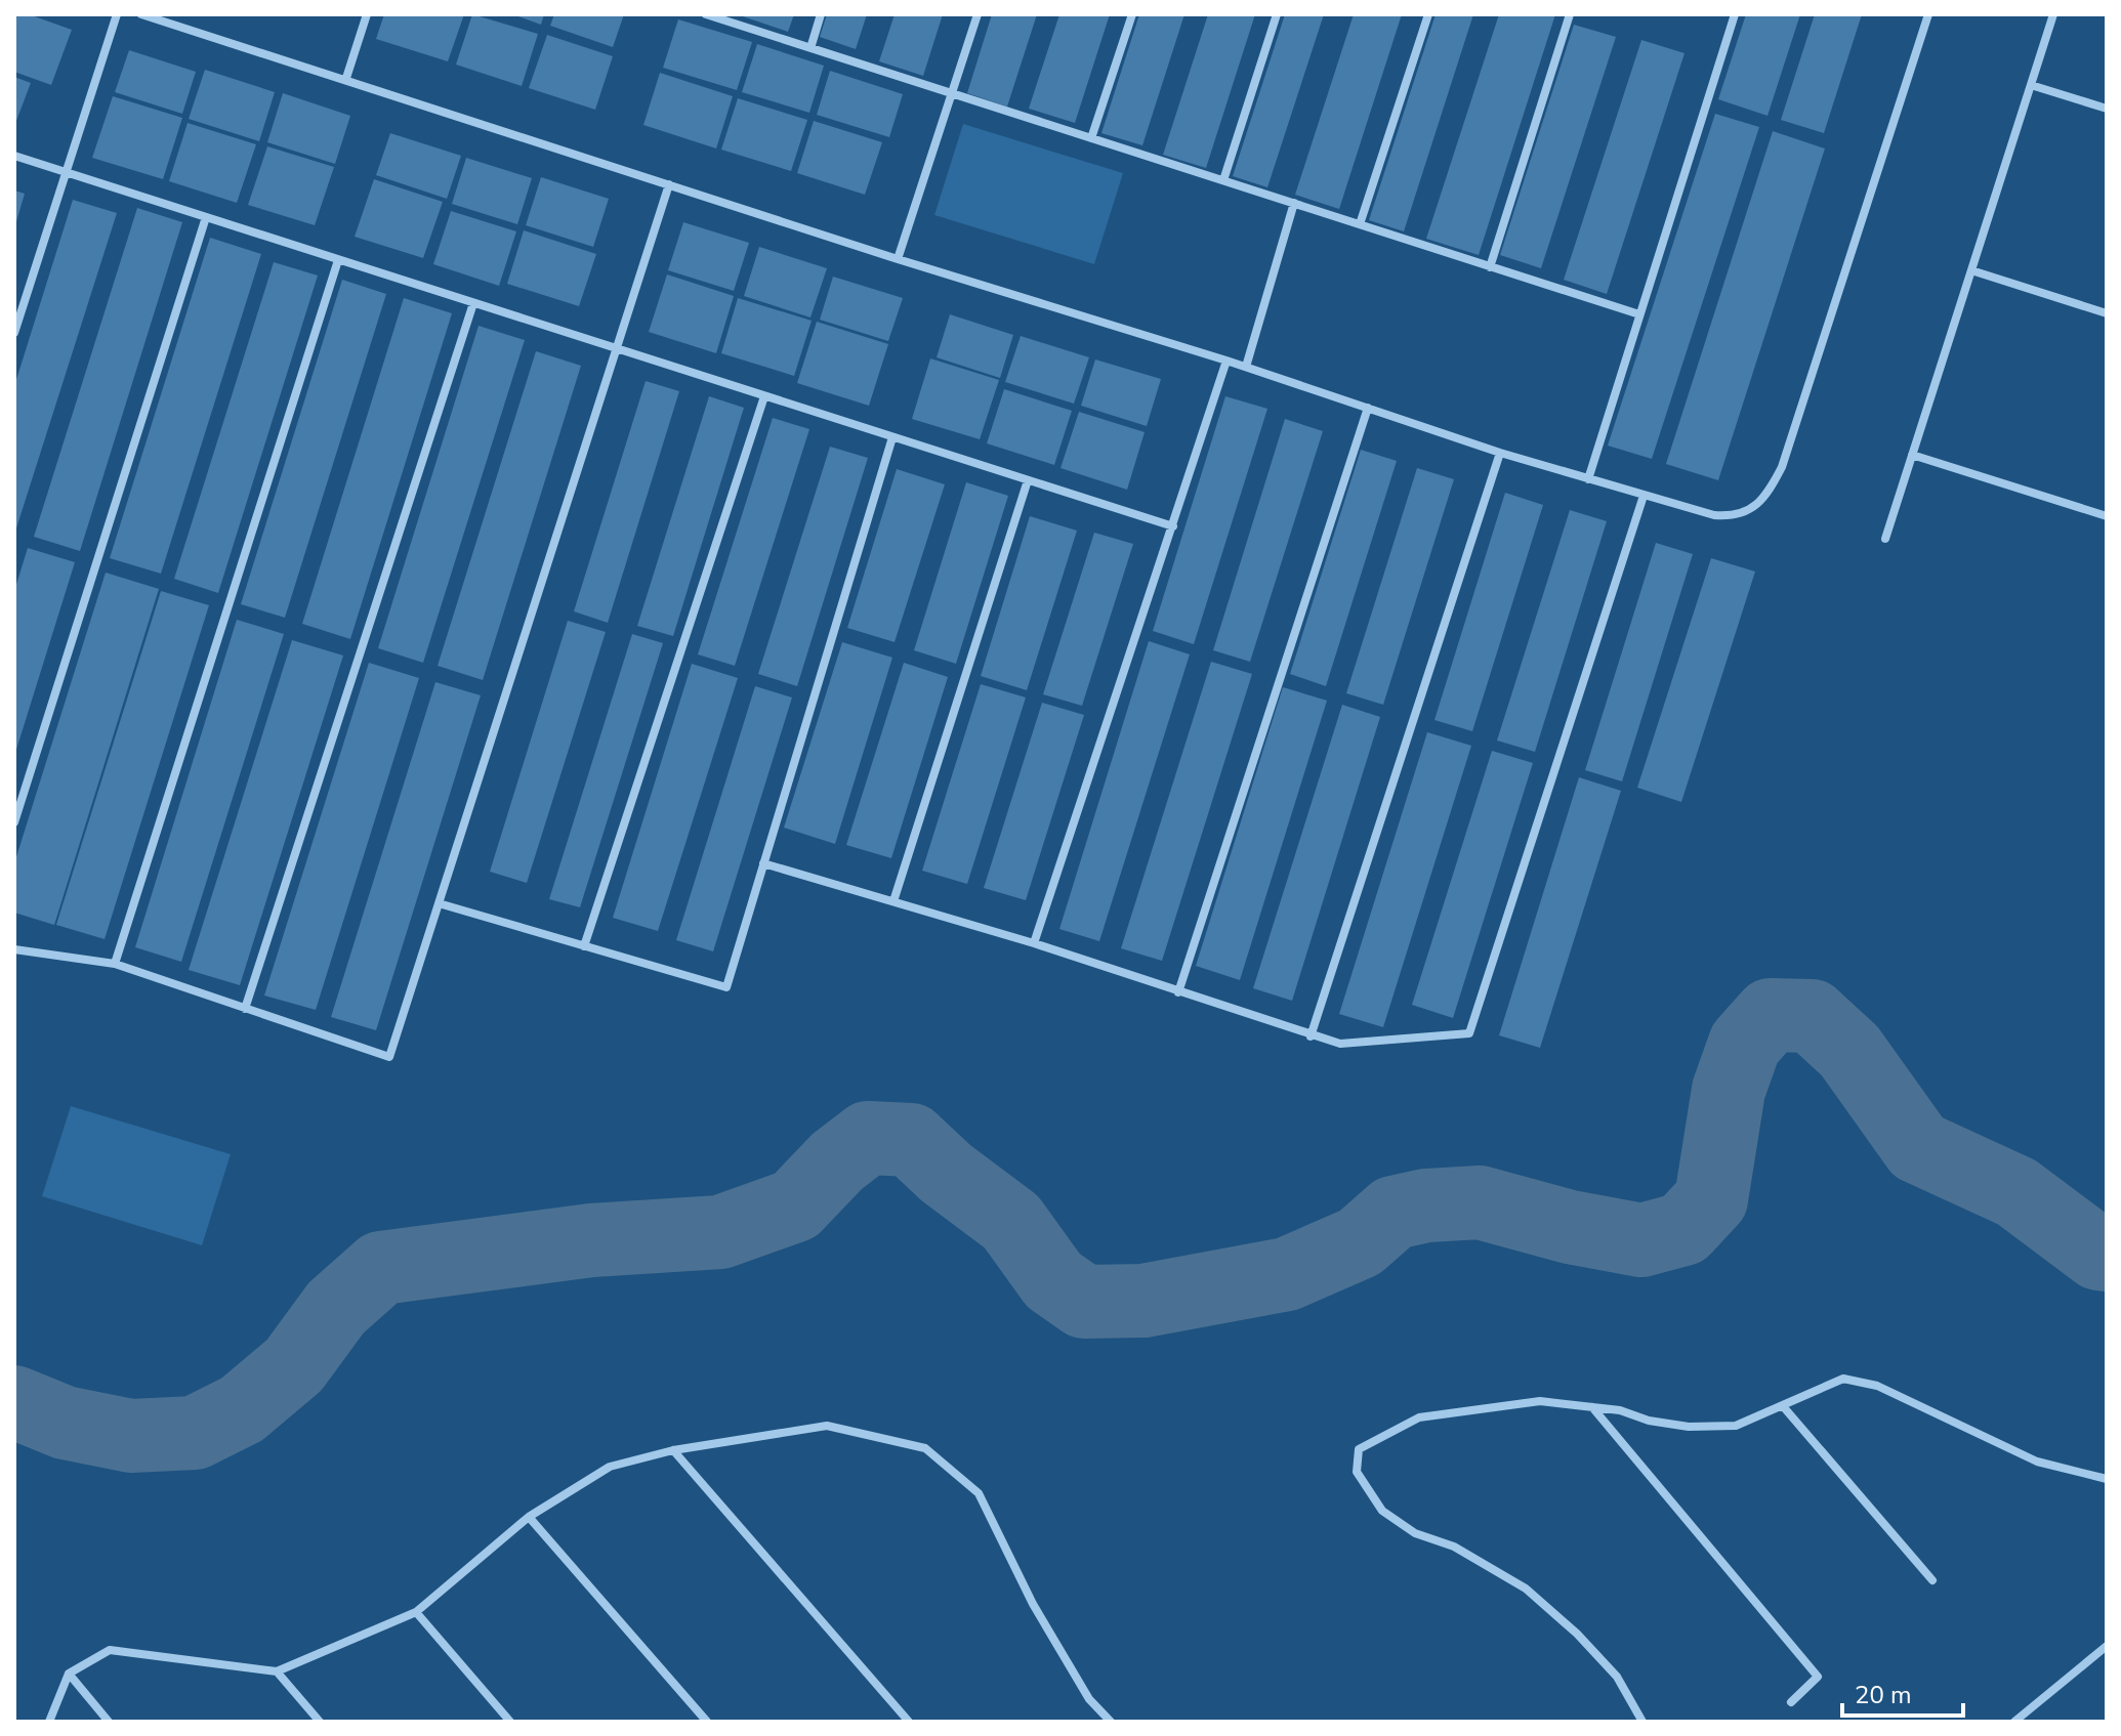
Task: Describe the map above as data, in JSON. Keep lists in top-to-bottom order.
{
  "scale_bar": "20 m"
}
